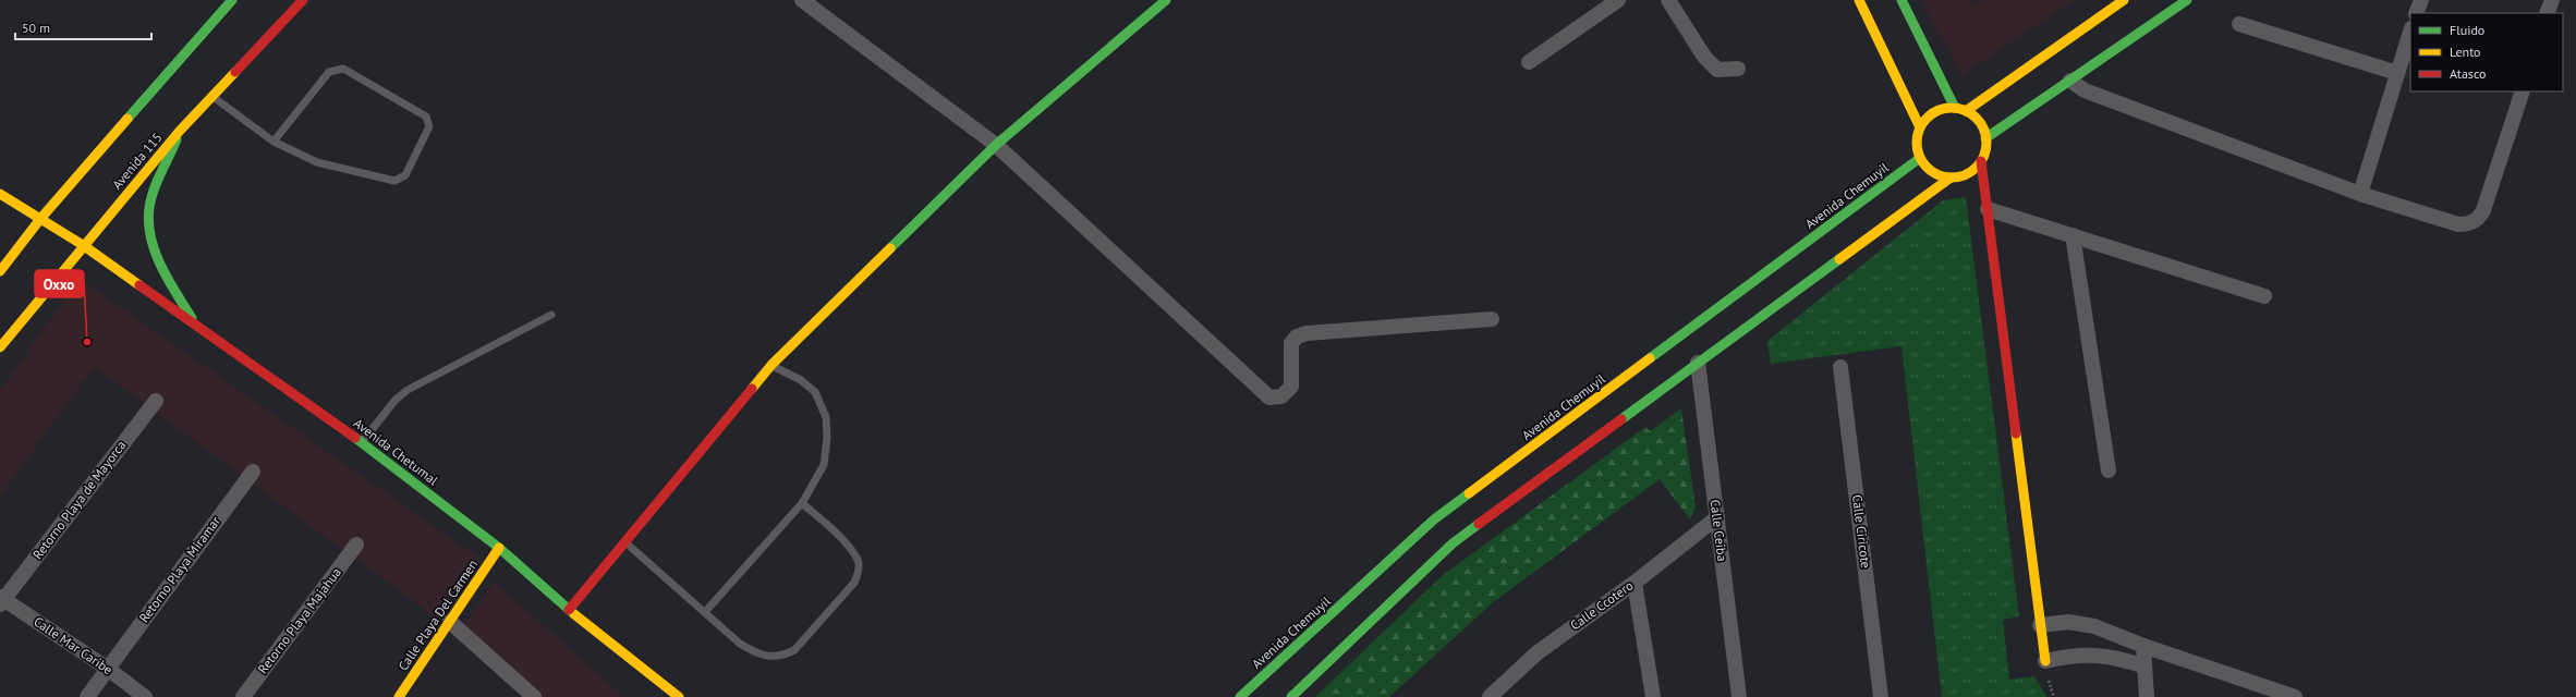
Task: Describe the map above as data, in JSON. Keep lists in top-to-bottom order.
{
  "streets": {
    "main road": [
      "Avenida 115",
      "Avenida Chemuyil",
      "Avenida Chetumal",
      "Calle Playa Del Carmen"
    ],
    "street": [
      "Retorno Playa de Mayorca",
      "Calle Ceiba",
      "Calle Ciricote",
      "Retorno Playa Miramar",
      "Calle Ccotero",
      "Retorno Playa Majahua",
      "Calle Mar Caribe"
    ]
  },
  "crossings": [
    ["Avenida 115", "Avenida Chetumal"],
    ["Avenida Chetumal", "Calle Playa Del Carmen"],
    ["Retorno Playa de Mayorca", "Calle Mar Caribe"],
    ["Calle Ceiba", "Calle Ccotero"],
    ["Retorno Playa Miramar", "Calle Mar Caribe"]
  ],
  "places": ["Oxxo"],
  "legend": ["Fluido", "Lento", "Atasco"],
  "scale_bar": "50 m"
}
